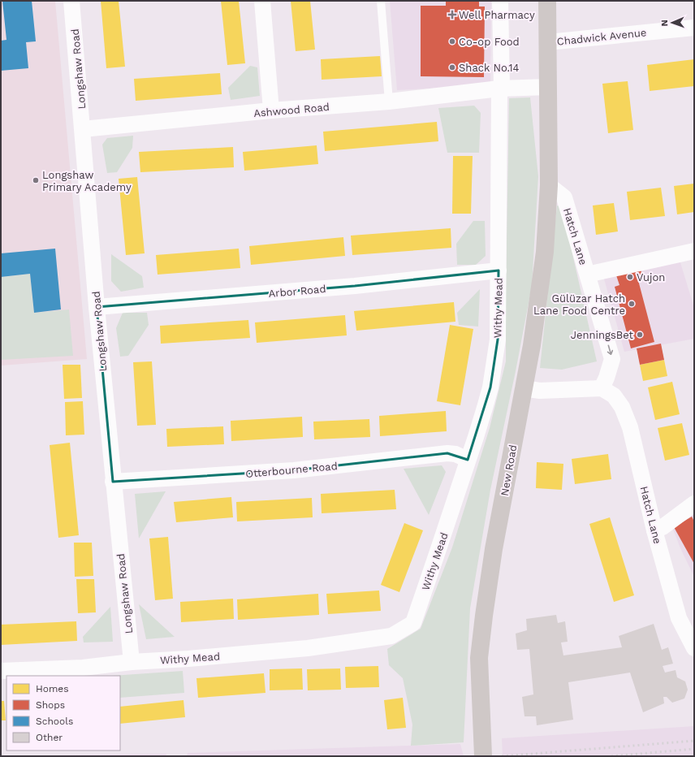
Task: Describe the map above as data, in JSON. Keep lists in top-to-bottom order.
{
  "streets": {
    "main road": ["New Road"],
    "street": [
      "Chadwick Avenue",
      "Longshaw Road",
      "Ashwood Road",
      "Hatch Lane",
      "Arbor Road",
      "Withy Mead",
      "Otterbourne Road"
    ]
  },
  "crossings": [
    ["Longshaw Road", "Ashwood Road"],
    ["Longshaw Road", "Arbor Road"],
    ["Longshaw Road", "Withy Mead"],
    ["Longshaw Road", "Otterbourne Road"],
    ["Ashwood Road", "Withy Mead"],
    ["Hatch Lane", "New Road"],
    ["Arbor Road", "Withy Mead"],
    ["Withy Mead", "Otterbourne Road"]
  ],
  "places": {
    "health": ["Well Pharmacy"],
    "other": [
      "Co-op Food",
      "Shack No.14",
      "Longshaw Primary Academy",
      "Vujon",
      "Gülüzar Hatch Lane Food Centre",
      "JenningsBet"
    ]
  },
  "legend": [
    "Homes",
    "Shops",
    "Schools",
    "Other"
  ],
  "north": "left"
}
